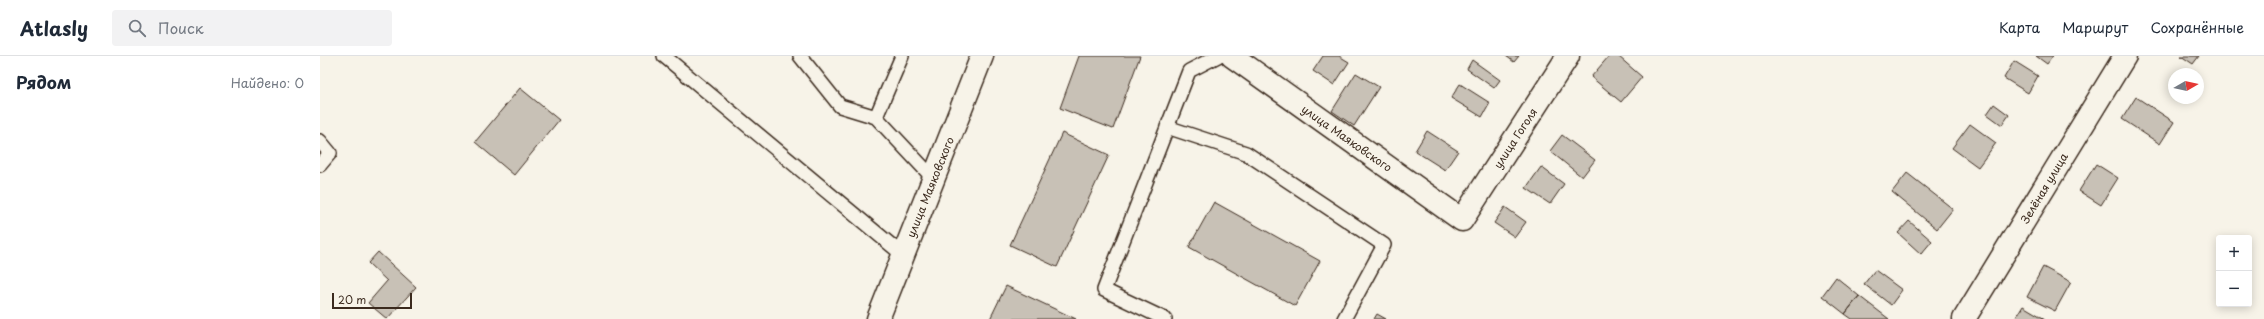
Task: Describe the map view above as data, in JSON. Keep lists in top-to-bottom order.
{
  "streets": {
    "street": ["улица Маяковского", "улица Гоголя", "Зелёная улица"]
  },
  "crossings": [
    ["улица Маяковского", "улица Гоголя"]
  ],
  "scale_bar": "20 m",
  "north": "right",
  "page": {
    "header": "Atlasly",
    "search": "Поиск",
    "nav": ["Карта", "Маршрут", "Сохранённые"],
    "heading": ["Рядом", "Найдено: 0"],
    "map_buttons": ["+", "−"],
    "scale": "20 m"
  }
}
